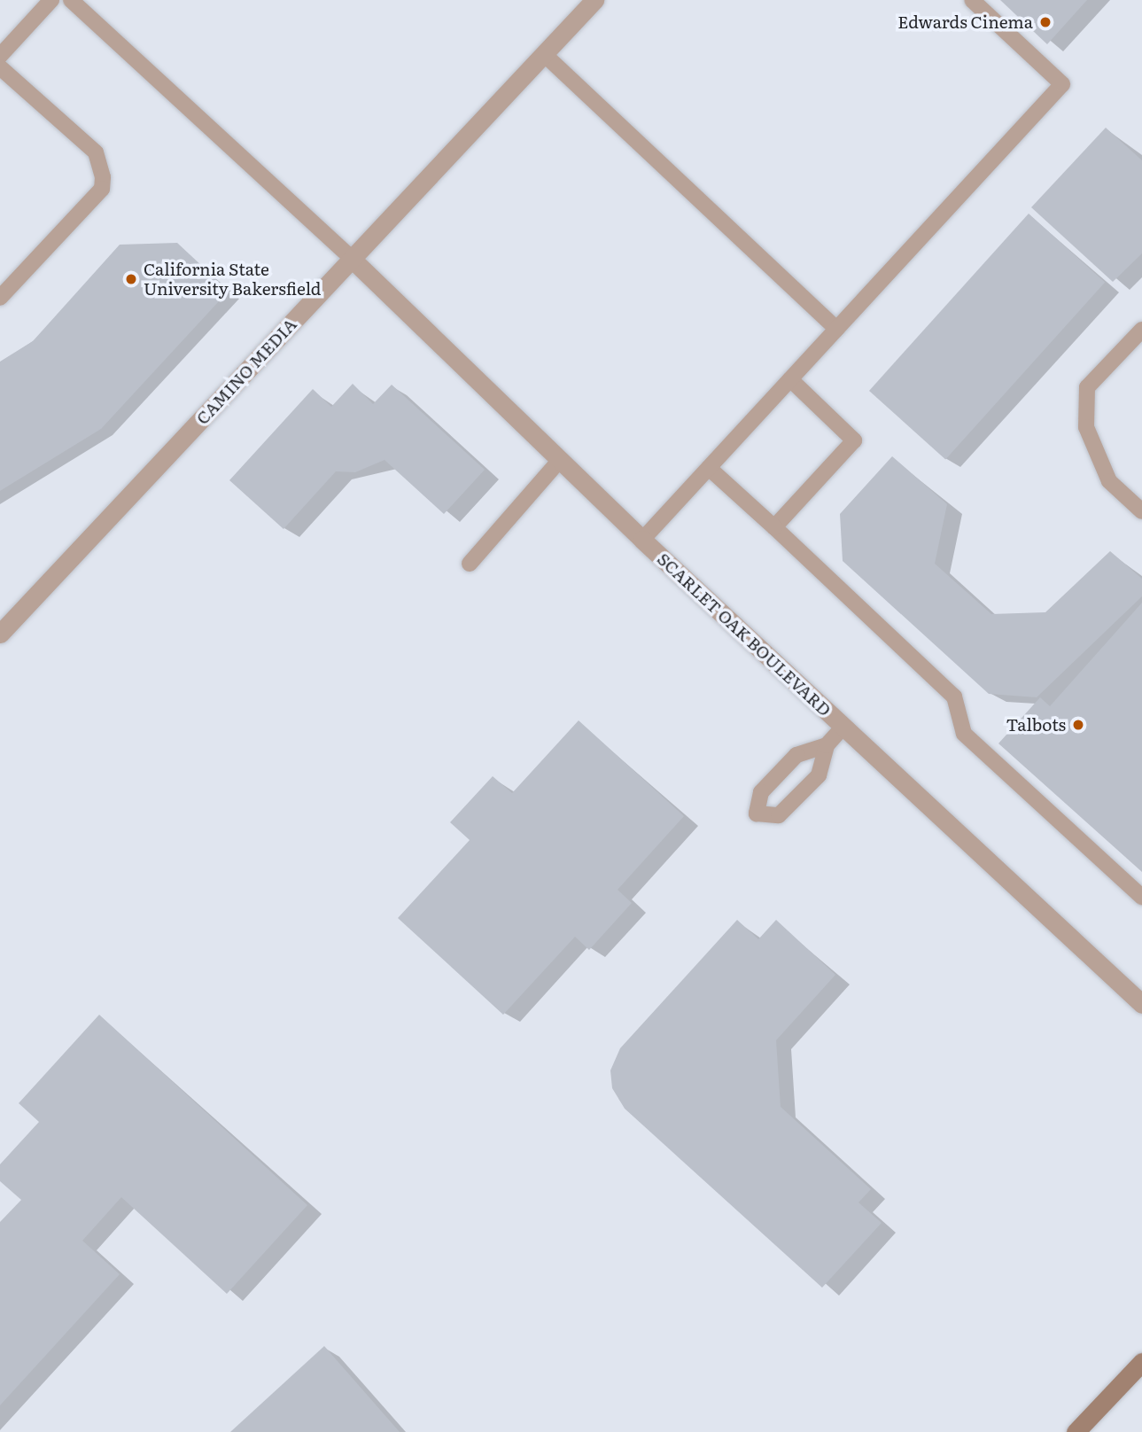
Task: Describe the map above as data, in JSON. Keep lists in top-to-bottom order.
{
  "streets": {
    "street": ["CAMINO MEDIA", "SCARLET OAK BOULEVARD"]
  },
  "crossings": [
    ["CAMINO MEDIA", "SCARLET OAK BOULEVARD"]
  ],
  "places": ["Edwards Cinema", "California State University Bakersfield", "Talbots"]
}
